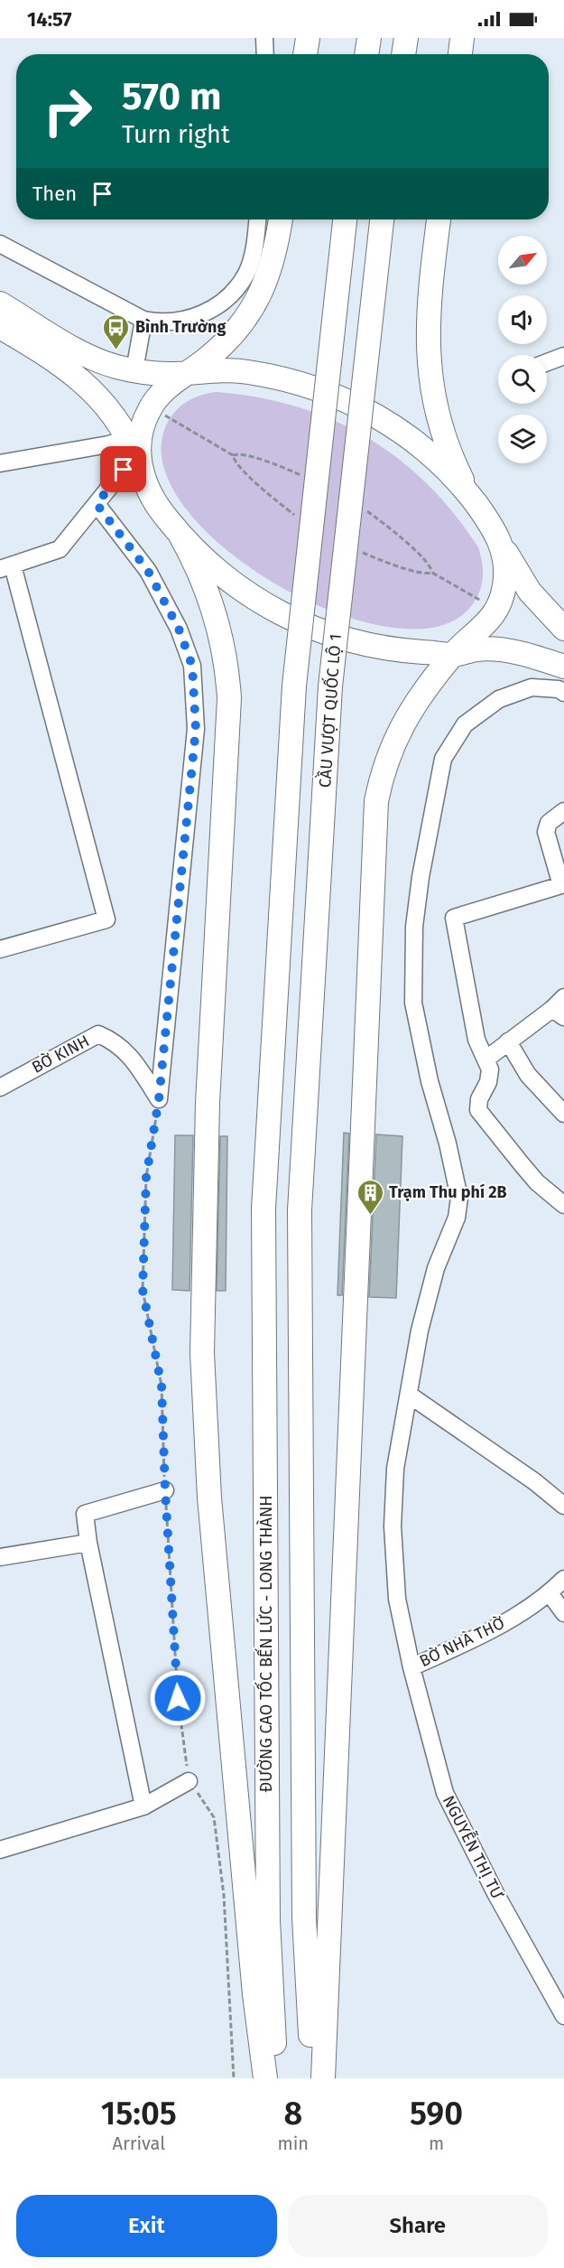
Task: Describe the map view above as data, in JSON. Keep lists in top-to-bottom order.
{
  "streets": {
    "highway": ["CẦU VƯỢT QUỐC LỘ 1", "ĐƯỜNG CAO TỐC BẾN LỨC - LONG THÀNH"],
    "street": ["BỜ KINH", "BỜ NHÀ THỜ", "NGUYỄN THỊ TƯ"]
  },
  "crossings": [
    ["BỜ NHÀ THỜ", "NGUYỄN THỊ TƯ"]
  ],
  "places": {
    "bus stop": ["Bình Trường"],
    "building": ["Trạm Thu phí 2B"]
  },
  "north": "top right",
  "page": {
    "status": "14:57",
    "turn": ["570 m", "Turn right"],
    "then": "Then",
    "eta": [
      "15:05",
      "Arrival",
      "8",
      "min",
      "590",
      "m"
    ],
    "buttons": ["Exit", "Share"]
  }
}
